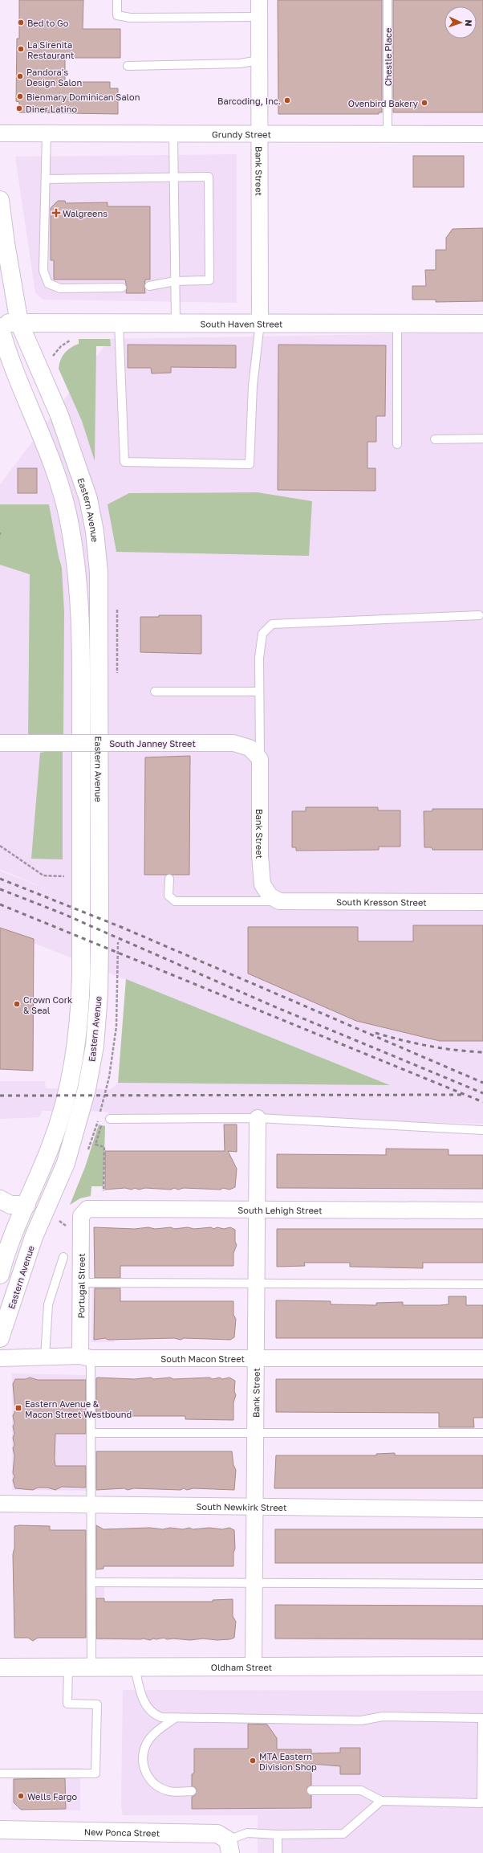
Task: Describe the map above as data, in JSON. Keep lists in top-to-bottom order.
{
  "streets": {
    "main road": [
      "South Haven Street",
      "Eastern Avenue",
      "Oldham Street",
      "New Ponca Street"
    ],
    "street": [
      "Grundy Street",
      "Bank Street",
      "South Janney Street",
      "South Kresson Street",
      "South Lehigh Street",
      "Portugal Street",
      "South Macon Street",
      "South Newkirk Street"
    ],
    "lane": ["Chestle Place"]
  },
  "crossings": [
    ["Chestle Place", "Grundy Street"],
    ["Grundy Street", "Bank Street"],
    ["Bank Street", "South Haven Street"],
    ["Bank Street", "South Janney Street"],
    ["Bank Street", "South Kresson Street"],
    ["Bank Street", "South Lehigh Street"],
    ["Bank Street", "South Macon Street"],
    ["Bank Street", "South Newkirk Street"],
    ["Bank Street", "Oldham Street"],
    ["South Haven Street", "Eastern Avenue"],
    ["South Lehigh Street", "Portugal Street"],
    ["Portugal Street", "South Macon Street"]
  ],
  "places": {
    "other": [
      "Bed to Go",
      "La Sirenita Restaurant",
      "Pandora's Design Salon",
      "Bienmary Dominican Salon",
      "Barcoding, Inc.",
      "Ovenbird Bakery",
      "Diner Latino",
      "Crown Cork & Seal",
      "MTA Eastern Division Shop",
      "Wells Fargo"
    ],
    "health": ["Walgreens"],
    "transit": ["Eastern Avenue & Macon Street Westbound"]
  },
  "north": "right"
}
